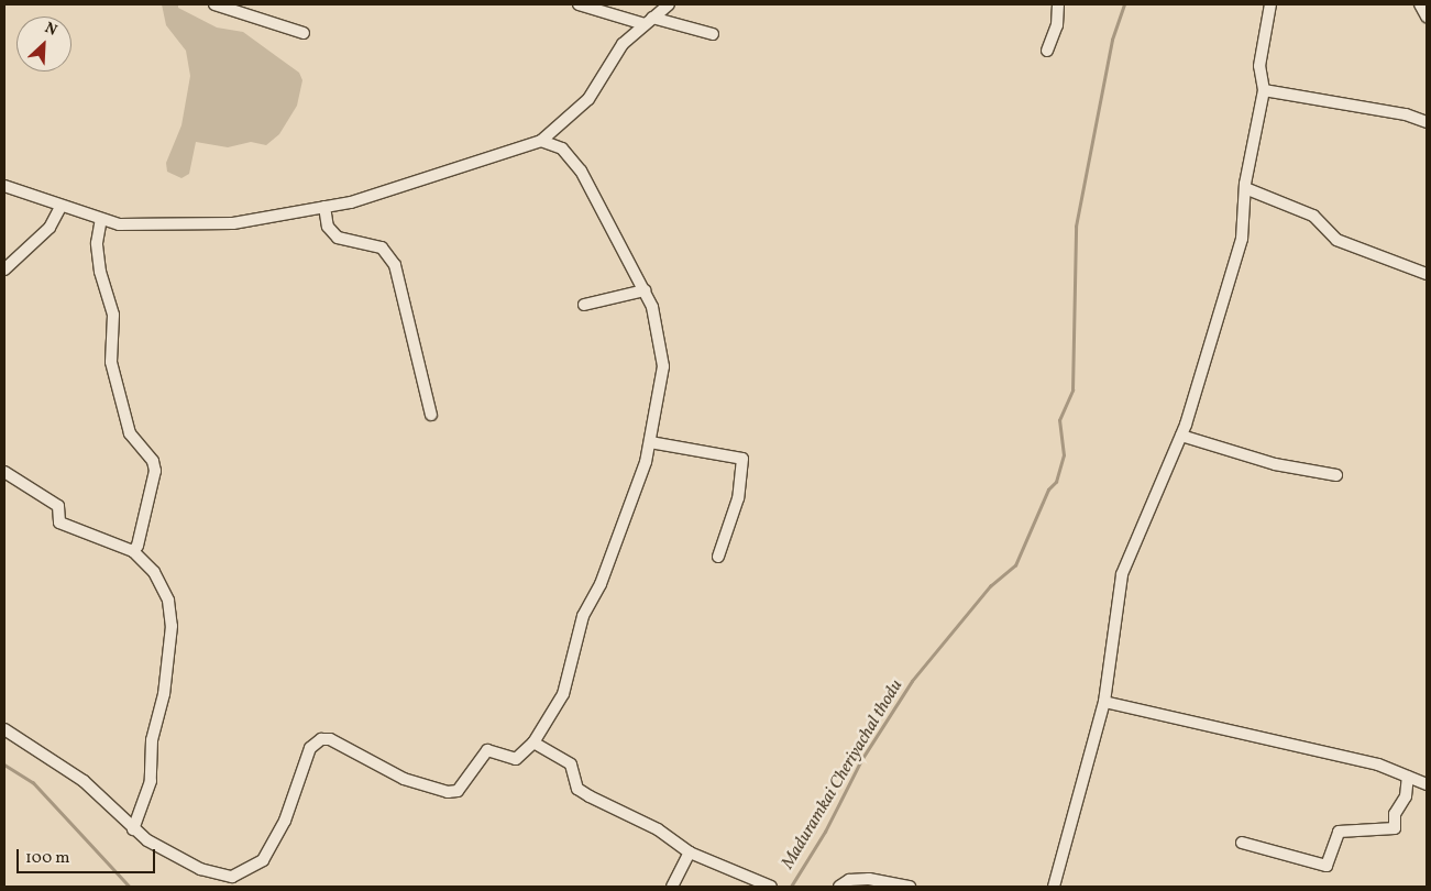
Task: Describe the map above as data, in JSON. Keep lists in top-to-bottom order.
{
  "water": ["Maduramkai Cheriyachal thodu"],
  "scale_bar": "100 m",
  "north": "top right"
}
